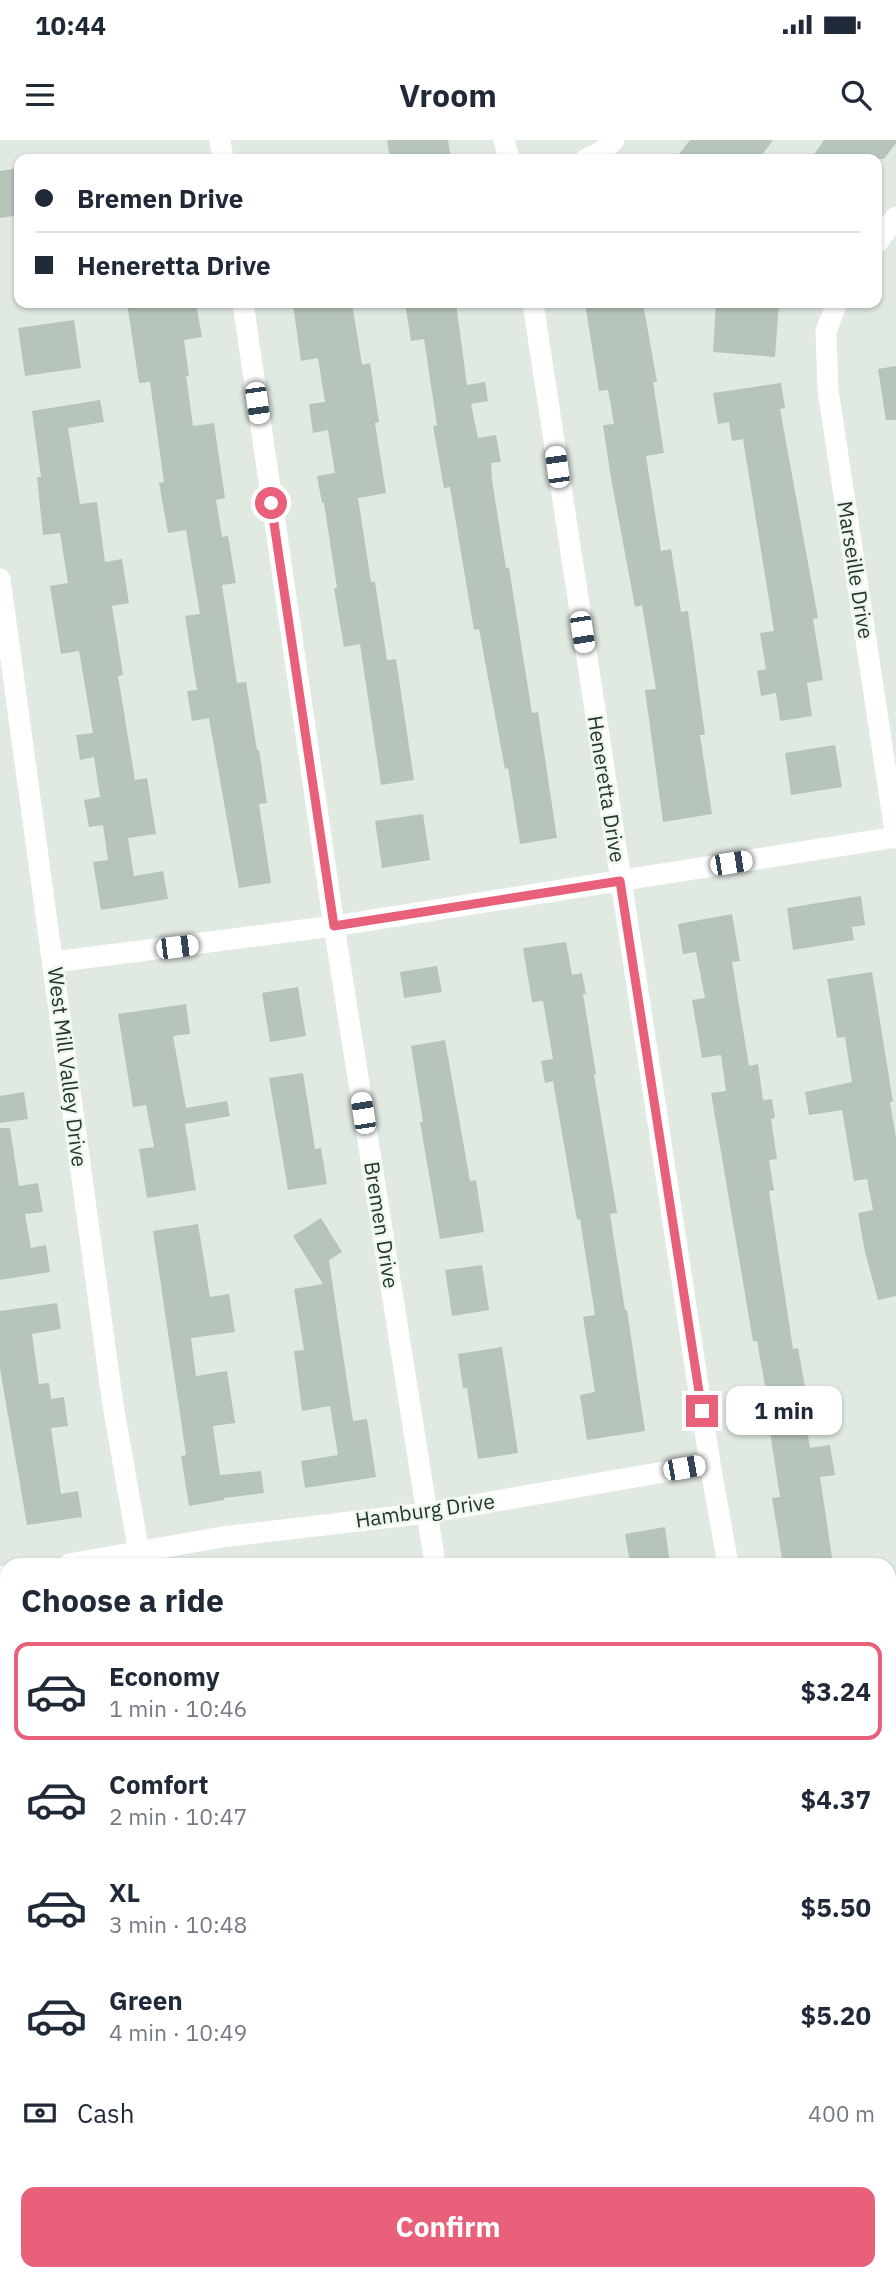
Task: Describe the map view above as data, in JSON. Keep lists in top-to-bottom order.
{
  "streets": {
    "street": [
      "Marseille Drive",
      "Heneretta Drive",
      "West Mill Valley Drive",
      "Bremen Drive",
      "Hamburg Drive"
    ]
  },
  "crossings": [
    ["Heneretta Drive", "Hamburg Drive"],
    ["West Mill Valley Drive", "Hamburg Drive"],
    ["Bremen Drive", "Hamburg Drive"]
  ],
  "page": {
    "status": "10:44",
    "header": "Vroom",
    "banner": ["Bremen Drive", "Heneretta Drive"],
    "bubble": "1 min",
    "heading": "Choose a ride",
    "list": [
      {
        "name": "Economy",
        "note": "1 min · 10:46",
        "value": "$3.24"
      },
      {
        "name": "Comfort",
        "note": "2 min · 10:47",
        "value": "$4.37"
      },
      {
        "name": "XL",
        "note": "3 min · 10:48",
        "value": "$5.50"
      },
      {
        "name": "Green",
        "note": "4 min · 10:49",
        "value": "$5.20"
      }
    ],
    "pay": ["Cash", "400 m"],
    "buttons": "Confirm"
  }
}
